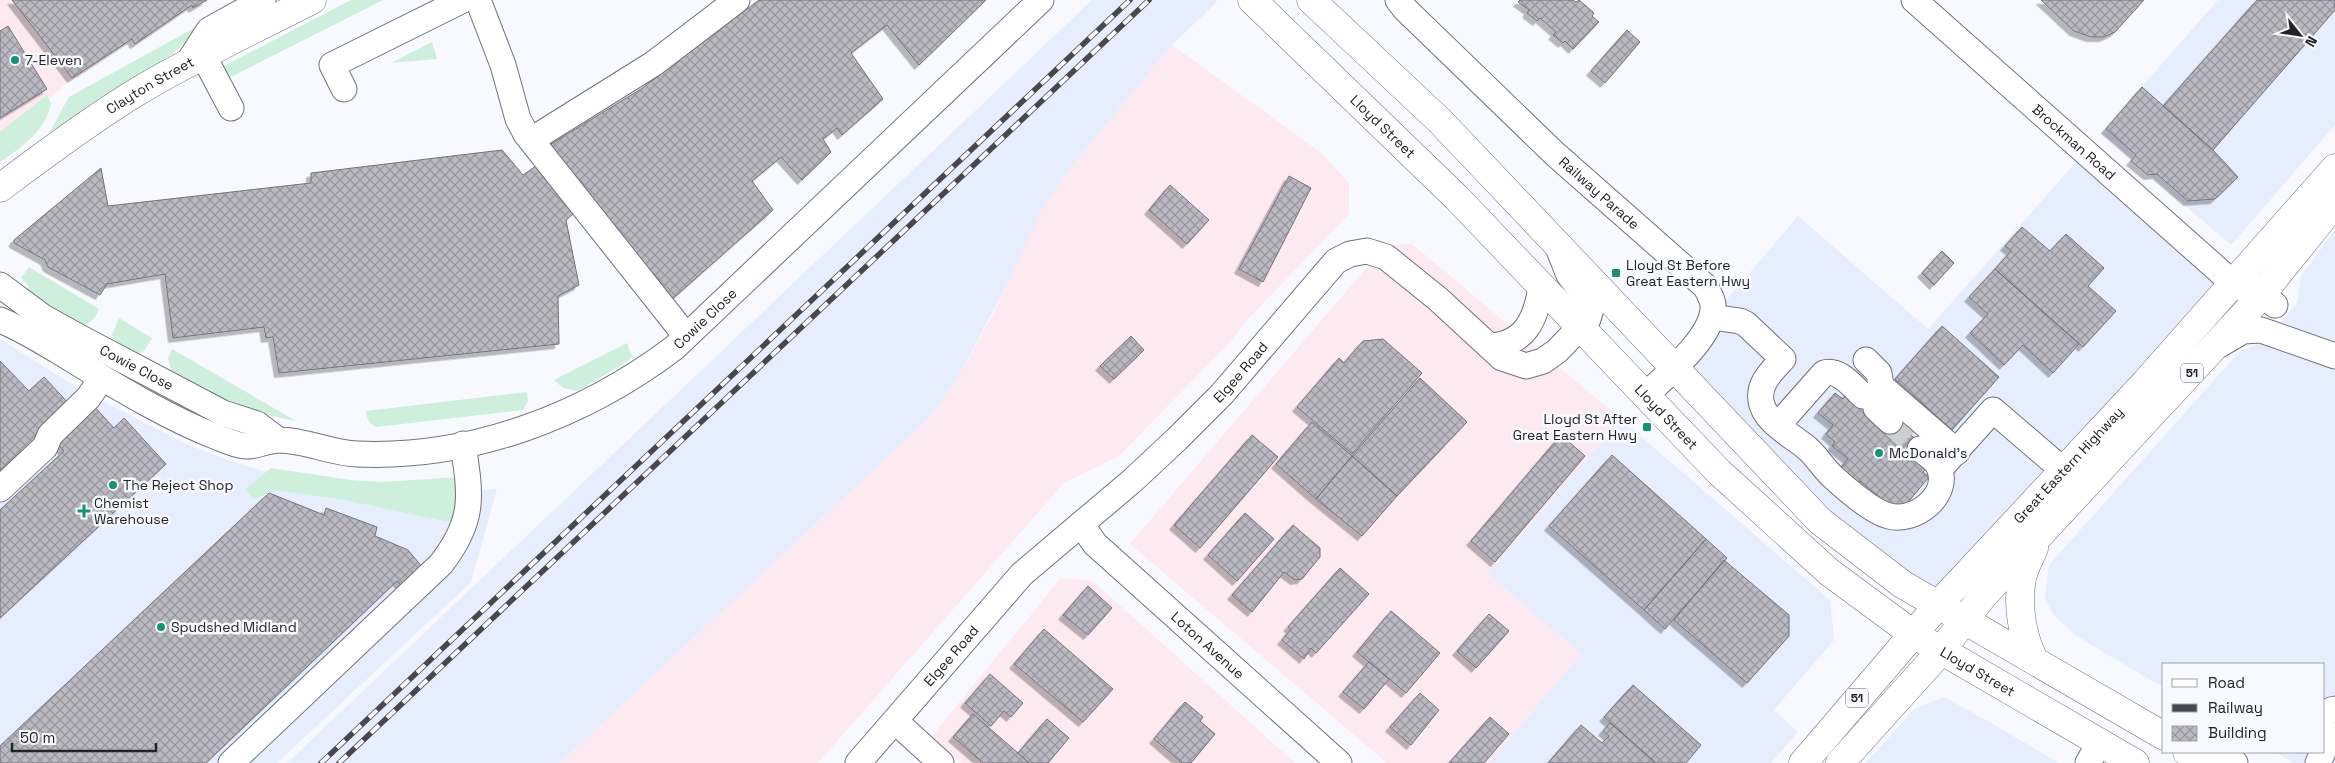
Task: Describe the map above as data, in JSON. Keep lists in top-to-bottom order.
{
  "streets": {
    "main road": [
      "Clayton Street",
      "Lloyd Street",
      "51",
      "Great Eastern Highway"
    ],
    "street": [
      "Brockman Road",
      "Railway Parade",
      "Cowie Close",
      "Elgee Road",
      "Loton Avenue"
    ]
  },
  "crossings": [
    ["Lloyd Street", "Elgee Road"],
    ["Lloyd Street", "Great Eastern Highway"],
    ["Brockman Road", "Great Eastern Highway"],
    ["Elgee Road", "Loton Avenue"]
  ],
  "places": {
    "other": [
      "7-Eleven",
      "McDonald's",
      "The Reject Shop",
      "Spudshed Midland"
    ],
    "transit": ["Lloyd St Before Great Eastern Hwy", "Lloyd St After Great Eastern Hwy"],
    "health": ["Chemist Warehouse"]
  },
  "legend": ["Road", "Railway", "Building"],
  "scale_bar": "50 m",
  "north": "bottom right"
}
